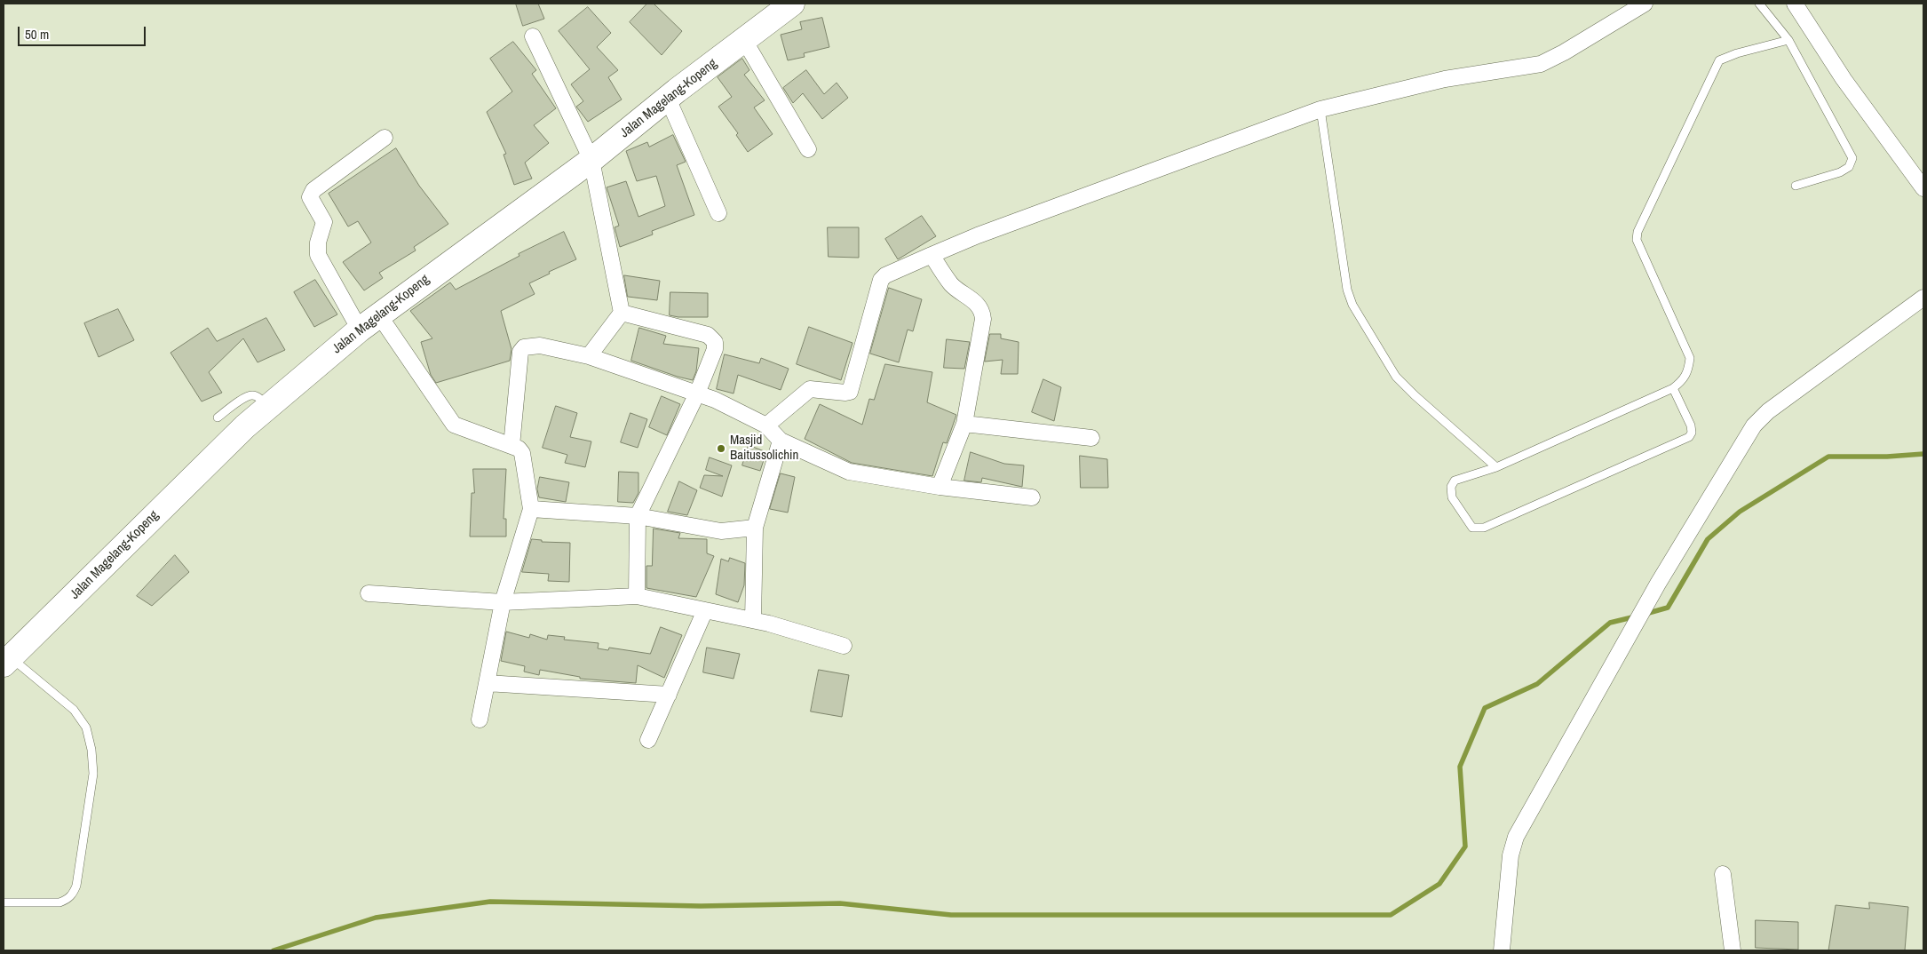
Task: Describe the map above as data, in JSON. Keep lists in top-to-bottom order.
{
  "streets": {
    "main road": ["Jalan Magelang-Kopeng"]
  },
  "places": ["Masjid Baitussolichin"],
  "scale_bar": "50 m"
}
